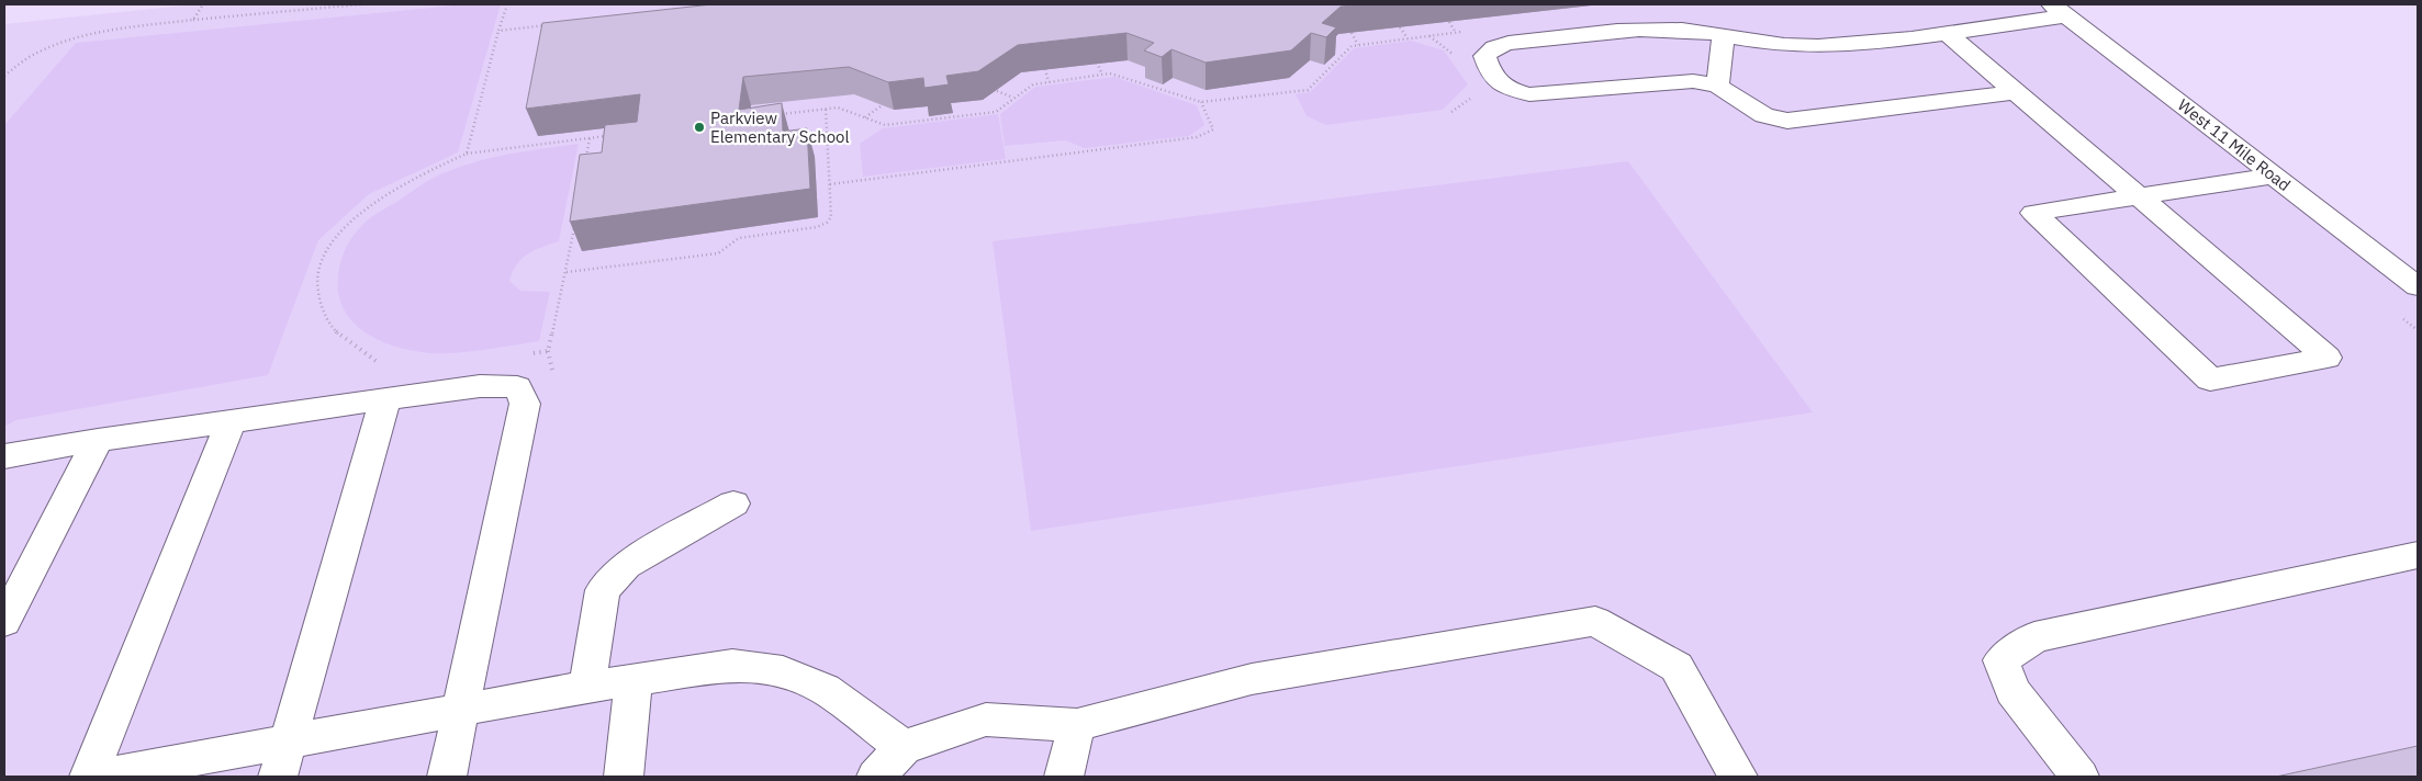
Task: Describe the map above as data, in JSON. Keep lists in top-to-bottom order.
{
  "streets": {
    "street": ["West 11 Mile Road"]
  },
  "places": ["Parkview Elementary School"]
}
